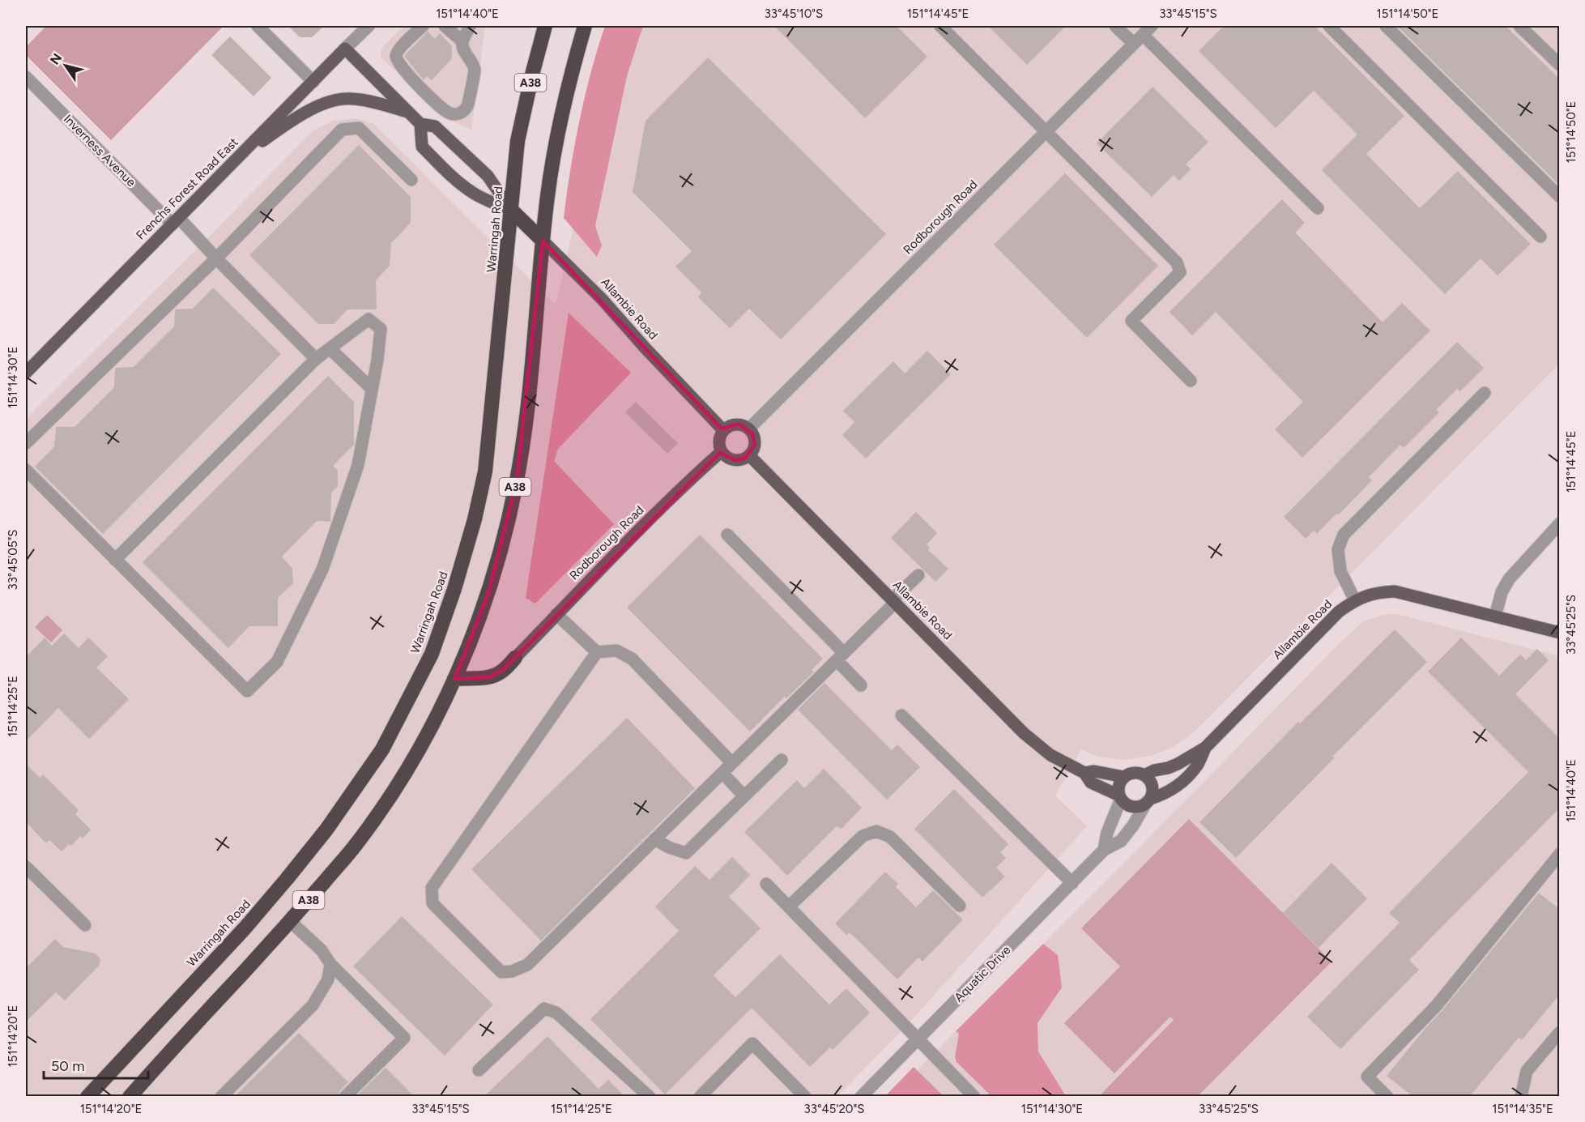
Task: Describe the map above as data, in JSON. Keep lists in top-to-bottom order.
{
  "streets": {
    "highway": ["A38", "Warringah Road", "Allambie Road"],
    "main road": ["Frenchs Forest Road East", "Rodborough Road"],
    "street": ["Inverness Avenue", "Aquatic Drive"]
  },
  "crossings": [
    ["A38", "Allambie Road"],
    ["Inverness Avenue", "Frenchs Forest Road East"],
    ["Frenchs Forest Road East", "Allambie Road"],
    ["Rodborough Road", "Allambie Road"],
    ["Warringah Road", "Allambie Road"],
    ["Allambie Road", "Aquatic Drive"]
  ],
  "scale_bar": "50 m",
  "north": "top left",
  "coordinates": [
    "151°14'40\"E",
    "33°45'10\"S",
    "151°14'45\"E",
    "33°45'15\"S",
    "151°14'50\"E",
    "151°14'30\"E",
    "33°45'05\"S",
    "33°45'25\"S",
    "151°14'25\"E",
    "151°14'20\"E",
    "33°45'20\"S",
    "151°14'35\"E"
  ]
}
